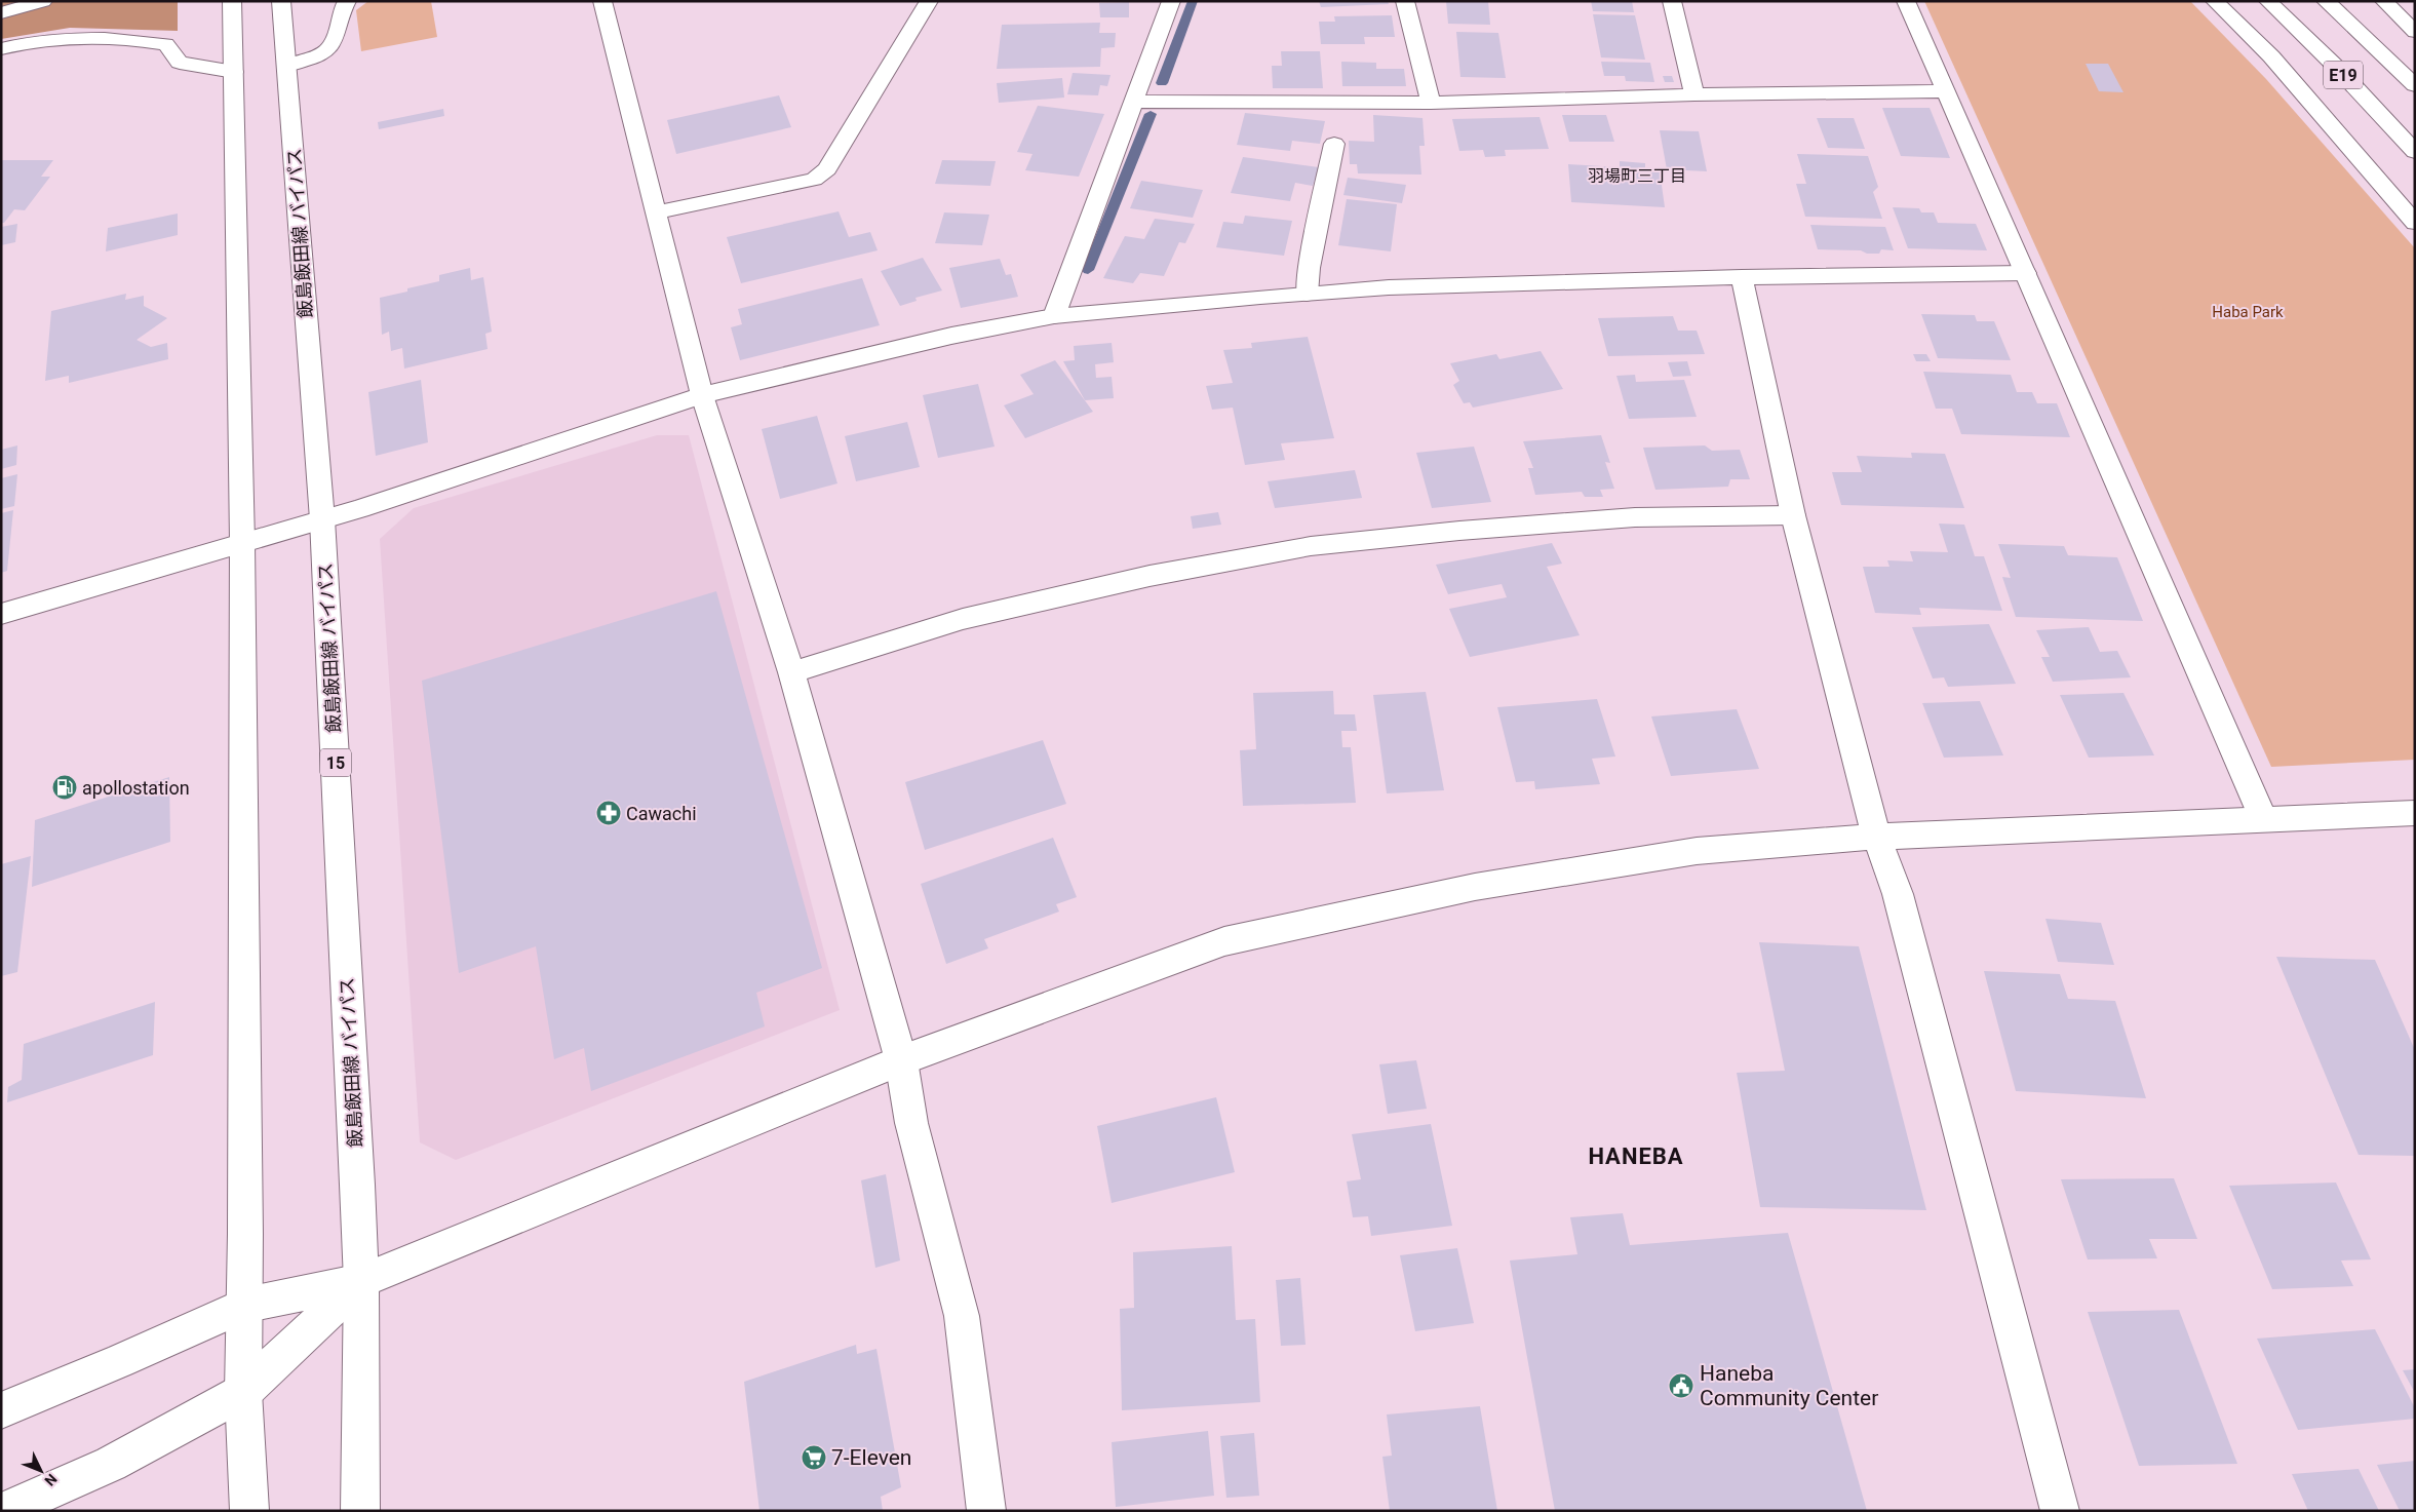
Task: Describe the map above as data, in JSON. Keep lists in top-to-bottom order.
{
  "streets": {
    "main road": ["E19", "飯島飯田線 バイパス", "15"]
  },
  "districts": ["羽場町三丁目", "HANEBA"],
  "parks": ["Haba Park"],
  "places": {
    "fuel station": ["apollostation"],
    "pharmacy": ["Cawachi"],
    "public building": ["Haneba Community Center"],
    "supermarket": ["7-Eleven"]
  },
  "north": "bottom right"
}
